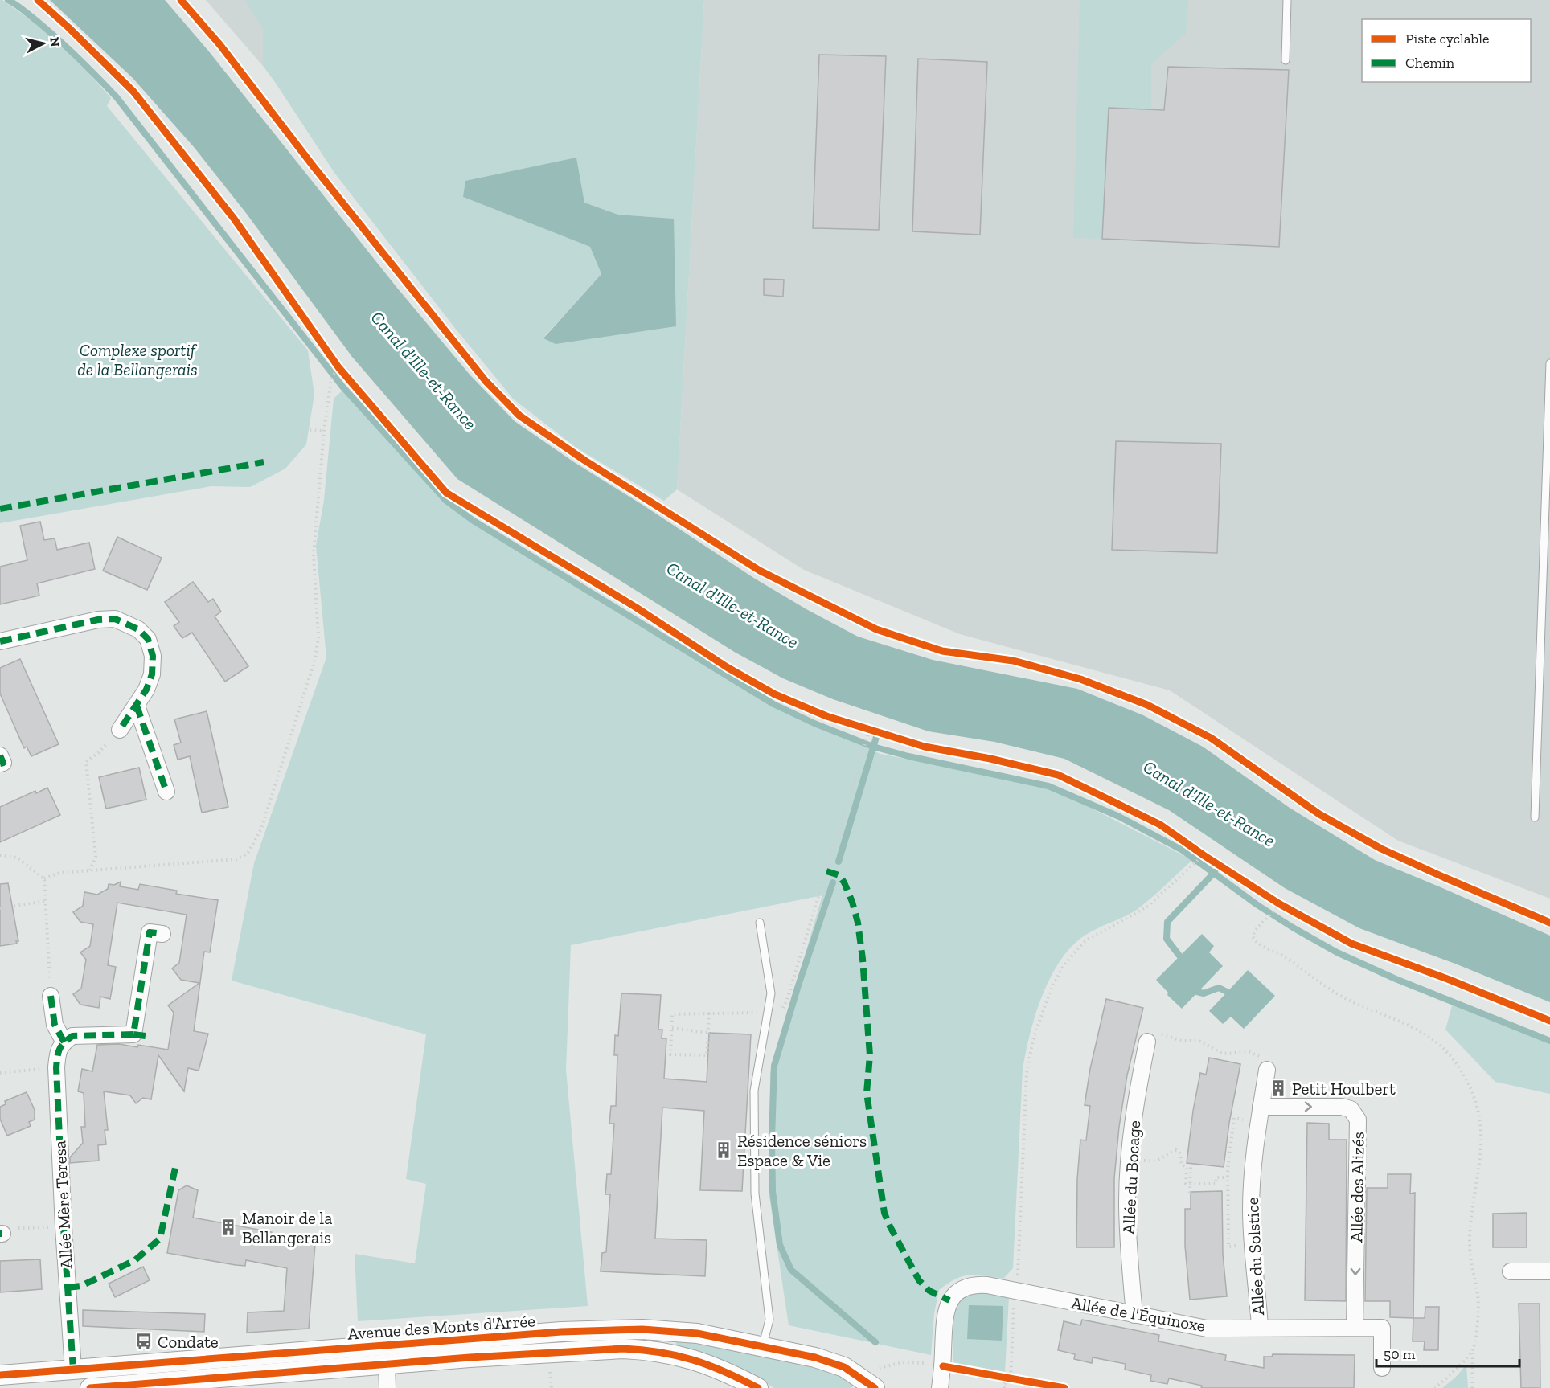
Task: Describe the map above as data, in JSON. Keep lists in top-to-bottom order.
{
  "streets": {
    "street": [
      "Allée du Bocage",
      "Allée des Alizés",
      "Allée Mère Teresa",
      "Allée du Solstice",
      "Allée de l'Équinoxe",
      "Avenue des Monts d'Arrée"
    ]
  },
  "crossings": [
    ["Allée du Bocage", "Allée de l'Équinoxe"],
    ["Allée des Alizés", "Allée du Solstice"],
    ["Allée des Alizés", "Allée de l'Équinoxe"],
    ["Allée Mère Teresa", "Avenue des Monts d'Arrée"],
    ["Allée du Solstice", "Allée de l'Équinoxe"]
  ],
  "water": ["Canal d'Ille-et-Rance"],
  "parks": ["Complexe sportif de la Bellangerais"],
  "places": {
    "building": ["Petit Houlbert", "Résidence séniors Espace & Vie", "Manoir de la Bellangerais"],
    "bus stop": ["Condate"]
  },
  "legend": ["Piste cyclable", "Chemin"],
  "scale_bar": "50 m",
  "north": "right"
}
